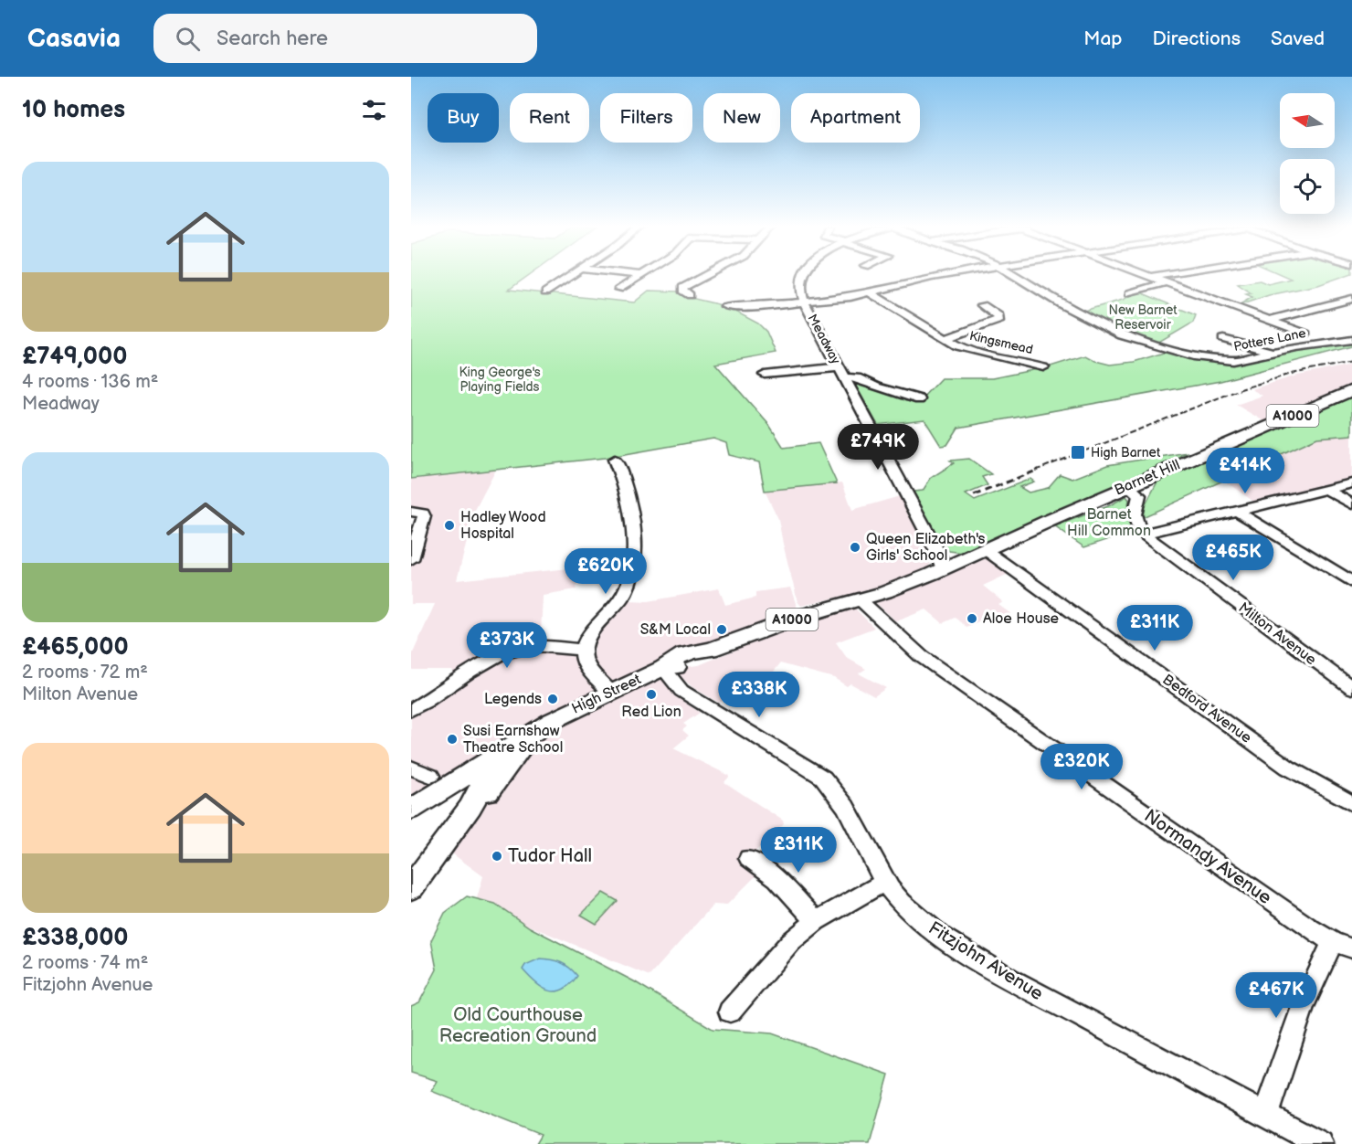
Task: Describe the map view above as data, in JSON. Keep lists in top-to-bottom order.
{
  "streets": {
    "main road": ["A1000", "Barnet Hill", "High Street"],
    "street": [
      "Meadway",
      "Potters Lane",
      "Kingsmead",
      "Milton Avenue",
      "Bedford Avenue",
      "Normandy Avenue",
      "Fitzjohn Avenue"
    ]
  },
  "crossings": [
    ["Meadway", "Barnet Hill"],
    ["Meadway", "High Street"],
    ["Barnet Hill", "High Street"],
    ["Barnet Hill", "Bedford Avenue"],
    ["High Street", "Normandy Avenue"],
    ["High Street", "Fitzjohn Avenue"]
  ],
  "parks": [
    "New Barnet Reservoir",
    "King George's Playing Fields",
    "Barnet Hill Common",
    "Old Courthouse Recreation Ground"
  ],
  "places": {
    "transit": ["High Barnet"],
    "other": [
      "Hadley Wood Hospital",
      "Queen Elizabeth's Girls' School",
      "Aloe House",
      "S&M Local",
      "Red Lion",
      "Legends",
      "Susi Earnshaw Theatre School",
      "Tudor Hall"
    ]
  },
  "north": "left",
  "page": {
    "header": "Casavia",
    "search": "Search here",
    "nav": ["Map", "Directions", "Saved"],
    "heading": "10 homes",
    "chip": [
      "Buy",
      "Rent",
      "Filters",
      "New",
      "Apartment"
    ],
    "list": [
      {
        "name": "£749,000",
        "note": "4 rooms · 136 m² · Meadway"
      },
      {
        "name": "£465,000",
        "note": "2 rooms · 72 m² · Milton Avenue"
      },
      {
        "name": "£338,000",
        "note": "2 rooms · 74 m² · Fitzjohn Avenue"
      }
    ],
    "price": [
      "£749K",
      "£414K",
      "£465K",
      "£620K",
      "£311K",
      "£373K",
      "£338K",
      "£320K",
      "£311K",
      "£467K"
    ]
  }
}
